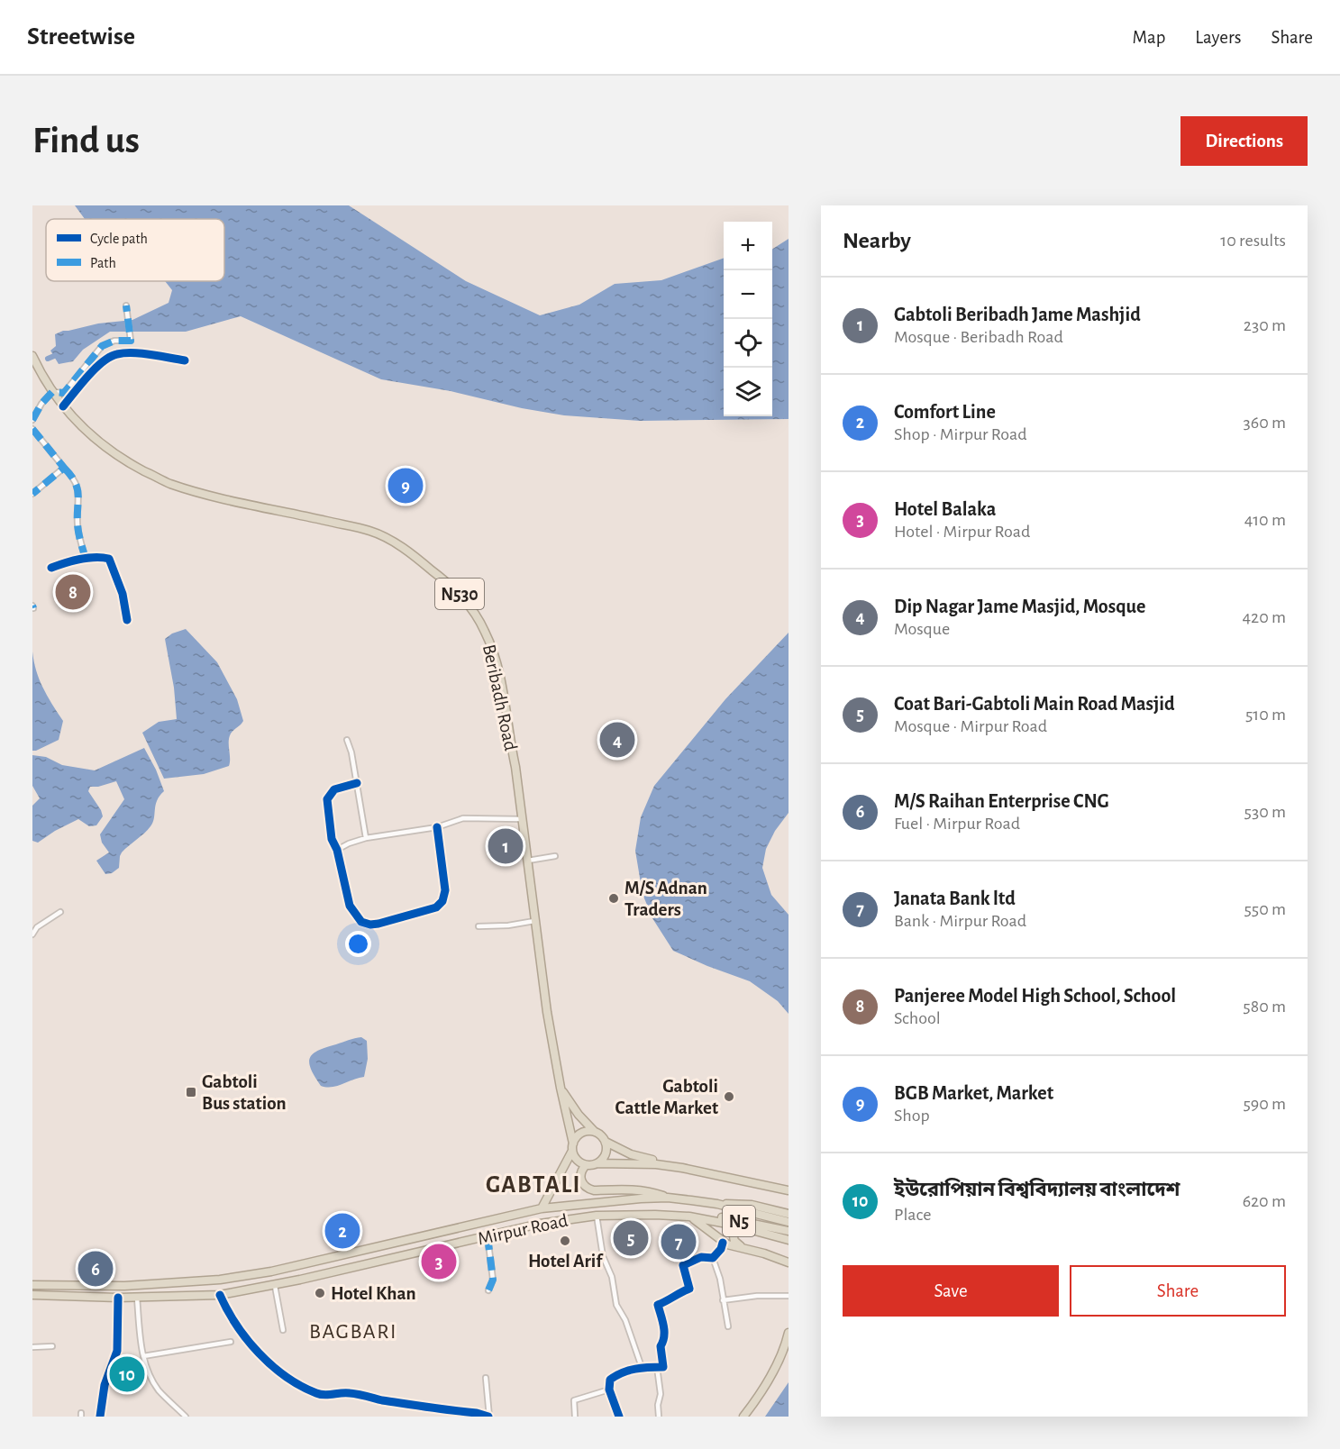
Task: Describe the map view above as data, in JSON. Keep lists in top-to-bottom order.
{
  "streets": {
    "highway": [
      "N530",
      "Beribadh Road",
      "N5",
      "Mirpur Road"
    ]
  },
  "crossings": [
    ["N5", "Mirpur Road"]
  ],
  "districts": ["GABTALI", "BAGBARI"],
  "places": {
    "other": [
      "M/S Adnan Traders",
      "Gabtoli Cattle Market",
      "Hotel Arif",
      "Hotel Khan"
    ],
    "transit": ["Gabtoli Bus station"]
  },
  "legend": ["Cycle path", "Path"],
  "page": {
    "header": "Streetwise",
    "nav": ["Map", "Layers", "Share"],
    "buttons": [
      "Directions",
      ["Save", "Share"]
    ],
    "title": "Find us",
    "heading": ["Nearby", "10 results"],
    "map_buttons": ["+", "−"],
    "list": [
      {
        "mark": "1",
        "name": "Gabtoli Beribadh Jame Mashjid",
        "note": "Mosque · Beribadh Road",
        "value": "230 m"
      },
      {
        "mark": "2",
        "name": "Comfort Line",
        "note": "Shop · Mirpur Road",
        "value": "360 m"
      },
      {
        "mark": "3",
        "name": "Hotel Balaka",
        "note": "Hotel · Mirpur Road",
        "value": "410 m"
      },
      {
        "mark": "4",
        "name": "Dip Nagar Jame Masjid, Mosque",
        "note": "Mosque",
        "value": "420 m"
      },
      {
        "mark": "5",
        "name": "Coat Bari-Gabtoli Main Road Masjid",
        "note": "Mosque · Mirpur Road",
        "value": "510 m"
      },
      {
        "mark": "6",
        "name": "M/S Raihan Enterprise CNG",
        "note": "Fuel · Mirpur Road",
        "value": "530 m"
      },
      {
        "mark": "7",
        "name": "Janata Bank ltd",
        "note": "Bank · Mirpur Road",
        "value": "550 m"
      },
      {
        "mark": "8",
        "name": "Panjeree Model High School, School",
        "note": "School",
        "value": "580 m"
      },
      {
        "mark": "9",
        "name": "BGB Market, Market",
        "note": "Shop",
        "value": "590 m"
      },
      {
        "mark": "10",
        "name": "ইউরোপিয়ান বিশ্ববিদ্যালয় বাংলাদেশ",
        "note": "Place",
        "value": "620 m"
      }
    ],
    "pins": [
      "9",
      "8",
      "4",
      "1",
      "2",
      "5",
      "7",
      "3",
      "6",
      "10"
    ]
  }
}
